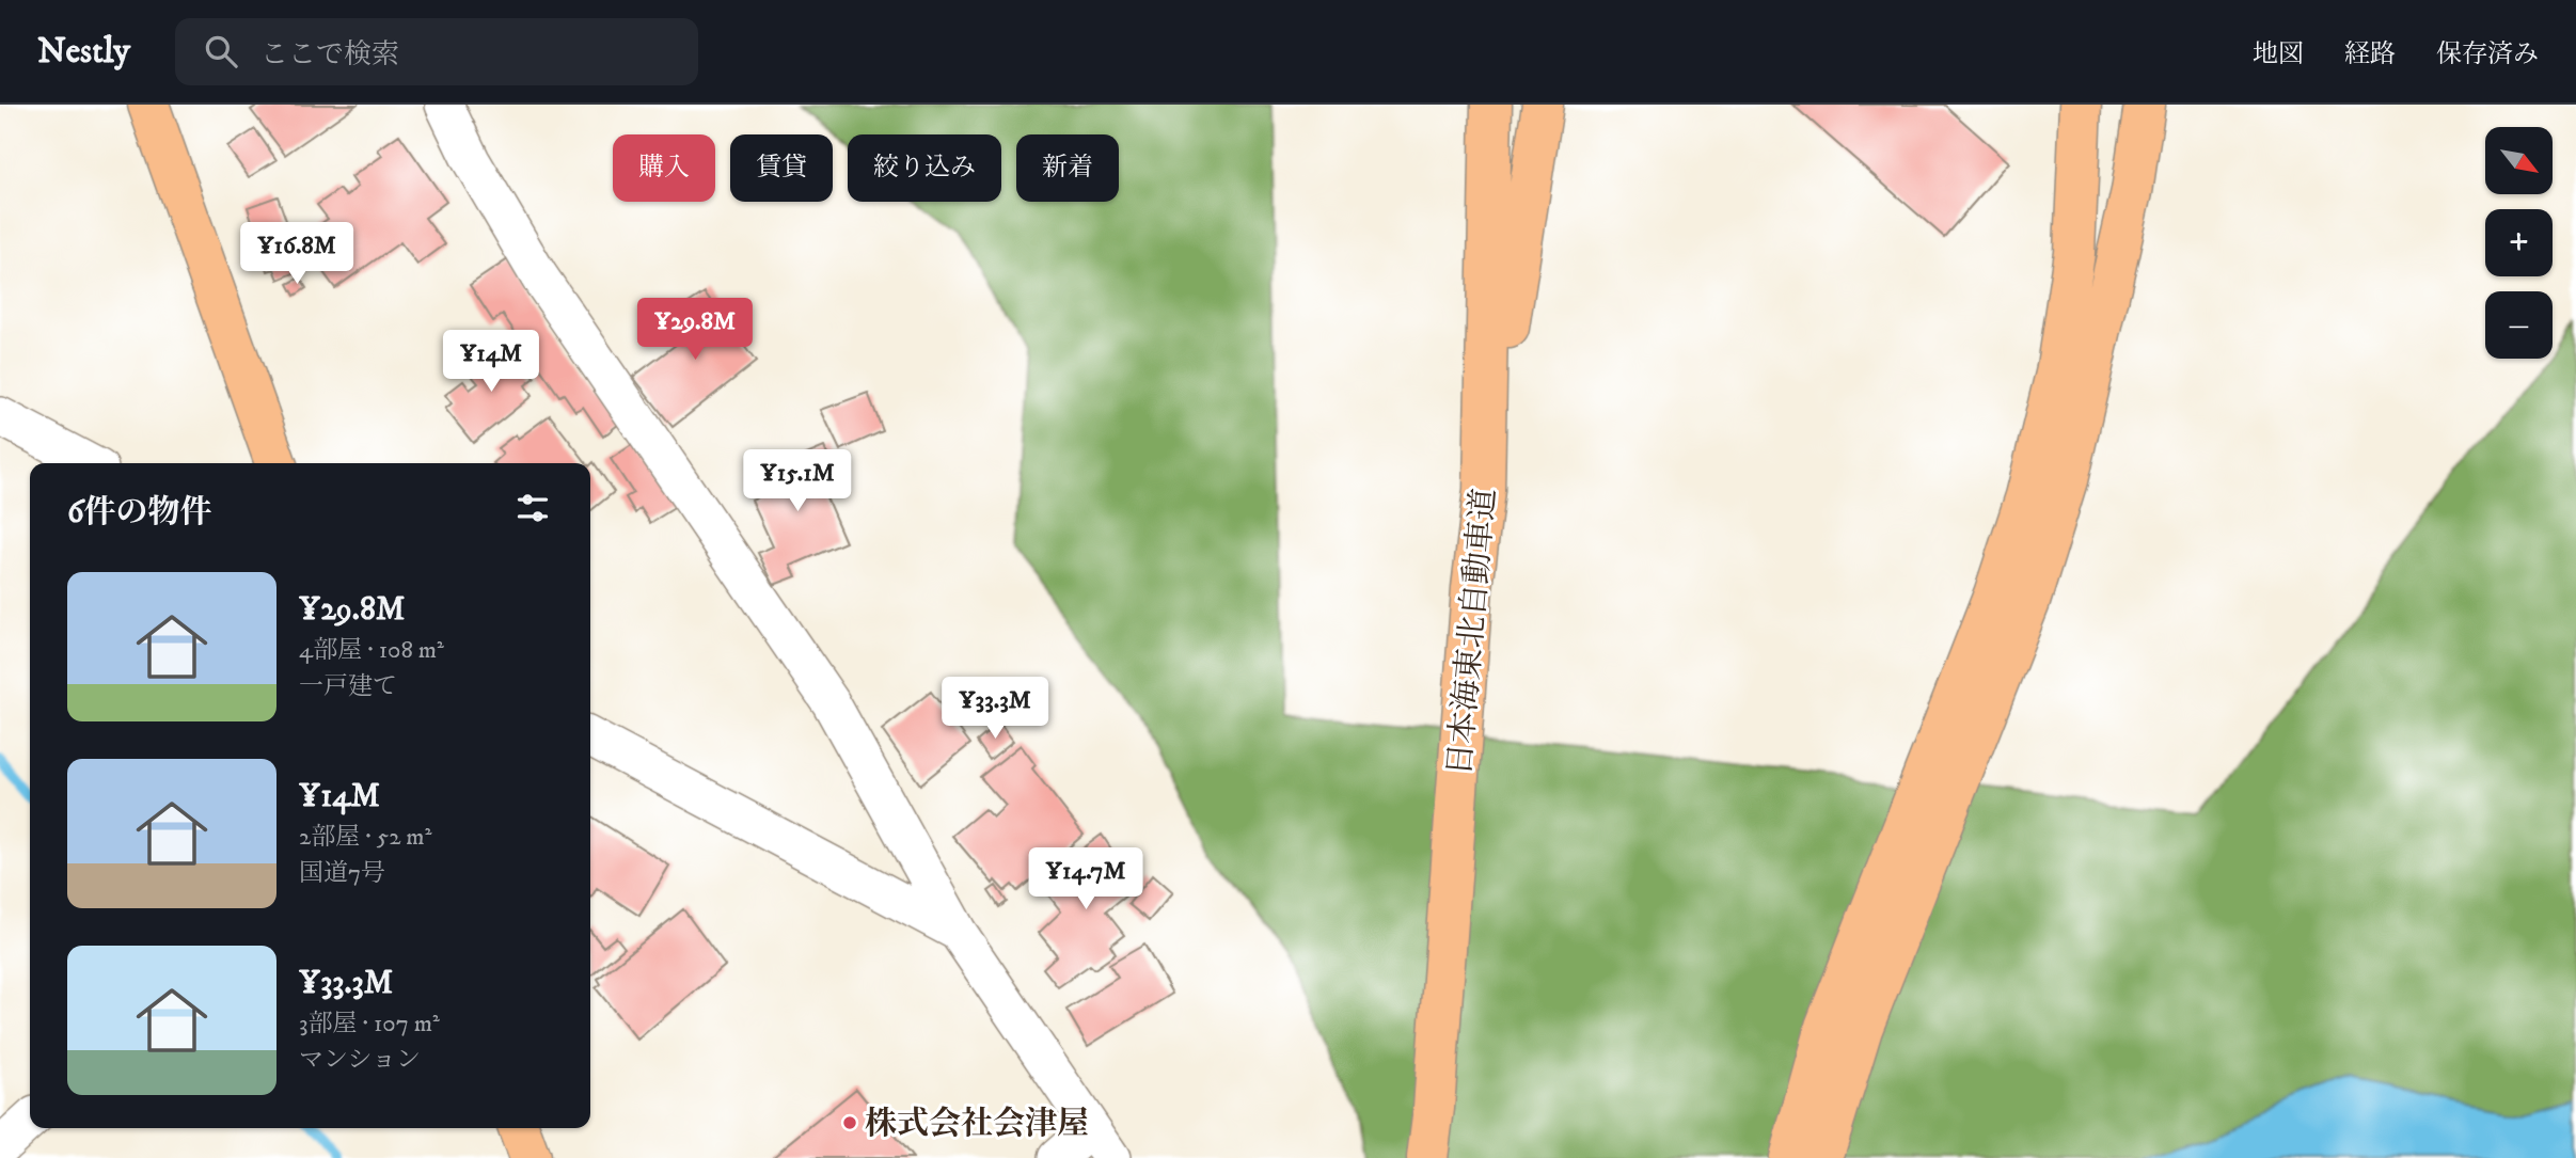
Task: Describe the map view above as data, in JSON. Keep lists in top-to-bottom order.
{
  "streets": {
    "highway": ["日本海東北自動車道"]
  },
  "places": ["株式会社会津屋"],
  "north": "bottom right",
  "page": {
    "header": "Nestly",
    "search": "ここで検索",
    "nav": ["地図", "経路", "保存済み"],
    "map_buttons": ["+", "−"],
    "chip": [
      "購入",
      "賃貸",
      "絞り込み",
      "新着"
    ],
    "price": [
      "¥16.8M",
      "¥29.8M",
      "¥14M",
      "¥15.1M",
      "¥33.3M",
      "¥14.7M"
    ],
    "heading": "6件の物件",
    "list": [
      {
        "name": "¥29.8M",
        "note": "4部屋 · 108 m² · 一戸建て"
      },
      {
        "name": "¥14M",
        "note": "2部屋 · 52 m² · 国道7号"
      },
      {
        "name": "¥33.3M",
        "note": "3部屋 · 107 m² · マンション"
      }
    ]
  }
}
